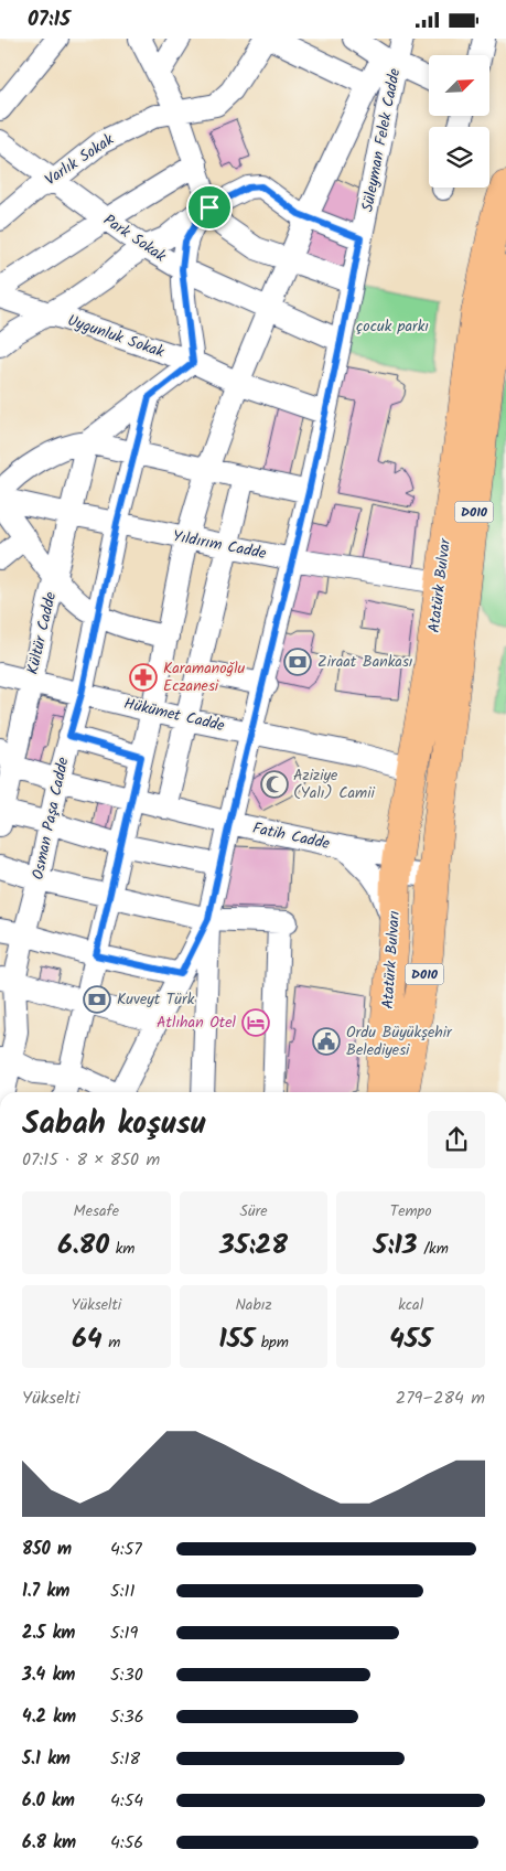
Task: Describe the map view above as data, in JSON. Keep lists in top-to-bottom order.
{
  "streets": {
    "highway": ["D010", "Atatürk Bulvar", "Atatürk Bulvarı"],
    "street": [
      "Süleyman Felek Cadde",
      "Varlık Sokak",
      "Park Sokak",
      "Uygunluk Sokak",
      "Yıldırım Cadde",
      "Kültür Cadde",
      "Hükümet Cadde",
      "Osman Paşa Cadde",
      "Fatih Cadde"
    ]
  },
  "crossings": [
    ["Süleyman Felek Cadde", "Park Sokak"],
    ["Süleyman Felek Cadde", "Uygunluk Sokak"],
    ["Süleyman Felek Cadde", "Yıldırım Cadde"],
    ["Süleyman Felek Cadde", "Hükümet Cadde"],
    ["Süleyman Felek Cadde", "Fatih Cadde"],
    ["Varlık Sokak", "Park Sokak"],
    ["Yıldırım Cadde", "Atatürk Bulvar"],
    ["Yıldırım Cadde", "Kültür Cadde"],
    ["Yıldırım Cadde", "Osman Paşa Cadde"],
    ["Atatürk Bulvar", "Hükümet Cadde"],
    ["Atatürk Bulvar", "Fatih Cadde"],
    ["Atatürk Bulvar", "Atatürk Bulvarı"],
    ["Kültür Cadde", "Hükümet Cadde"],
    ["Kültür Cadde", "Fatih Cadde"],
    ["Hükümet Cadde", "Osman Paşa Cadde"],
    ["Osman Paşa Cadde", "Fatih Cadde"],
    ["Fatih Cadde", "Atatürk Bulvarı"]
  ],
  "parks": ["çocuk parkı"],
  "places": {
    "bank": ["Ziraat Bankası", "Kuveyt Türk"],
    "pharmacy": ["Karamanoğlu Eczanesi"],
    "mosque": ["Aziziye (Yalı) Camii"],
    "hotel": ["Atlıhan Otel"],
    "public building": ["Ordu Büyükşehir Belediyesi"]
  },
  "north": "top right",
  "page": {
    "status": "07:15",
    "heading": ["Sabah koşusu", "07:15 · 8 × 850 m"],
    "stats": [
      ["Mesafe", "6.80 km"],
      ["Süre", "35:28"],
      ["Tempo", "5:13 /km"],
      ["Yükselti", "64 m"],
      ["Nabız", "155 bpm"],
      ["kcal", "455"]
    ],
    "chart": ["Yükselti", "279–284 m"],
    "list": [
      {
        "name": "850 m",
        "note": "4:57"
      },
      {
        "name": "1.7 km",
        "note": "5:11"
      },
      {
        "name": "2.5 km",
        "note": "5:19"
      },
      {
        "name": "3.4 km",
        "note": "5:30"
      },
      {
        "name": "4.2 km",
        "note": "5:36"
      },
      {
        "name": "5.1 km",
        "note": "5:18"
      },
      {
        "name": "6.0 km",
        "note": "4:54"
      },
      {
        "name": "6.8 km",
        "note": "4:56"
      }
    ]
  }
}
